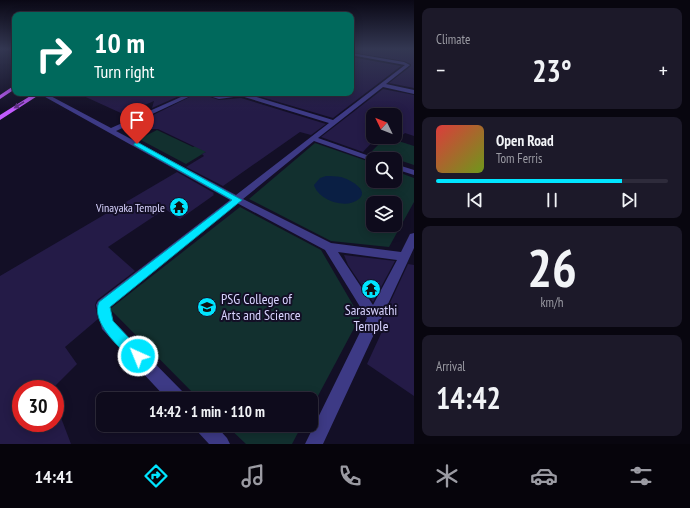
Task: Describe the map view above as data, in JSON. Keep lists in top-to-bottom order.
{
  "places": {
    "temple": ["Vinayaka Temple", "Saraswathi Temple"],
    "school or university": ["PSG College of Arts and Science"]
  },
  "north": "top left",
  "page": {
    "tile": [
      "Climate",
      ["26", "km/h"],
      ["Arrival", "14:42"]
    ],
    "turn": ["10 m", "Turn right"],
    "heat": ["−", "23°", "+"],
    "song": ["Open Road", "Tom Ferris"],
    "limit": "30",
    "trip": "14:42 · 1 min · 110 m",
    "tabs": "14:41"
  }
}
